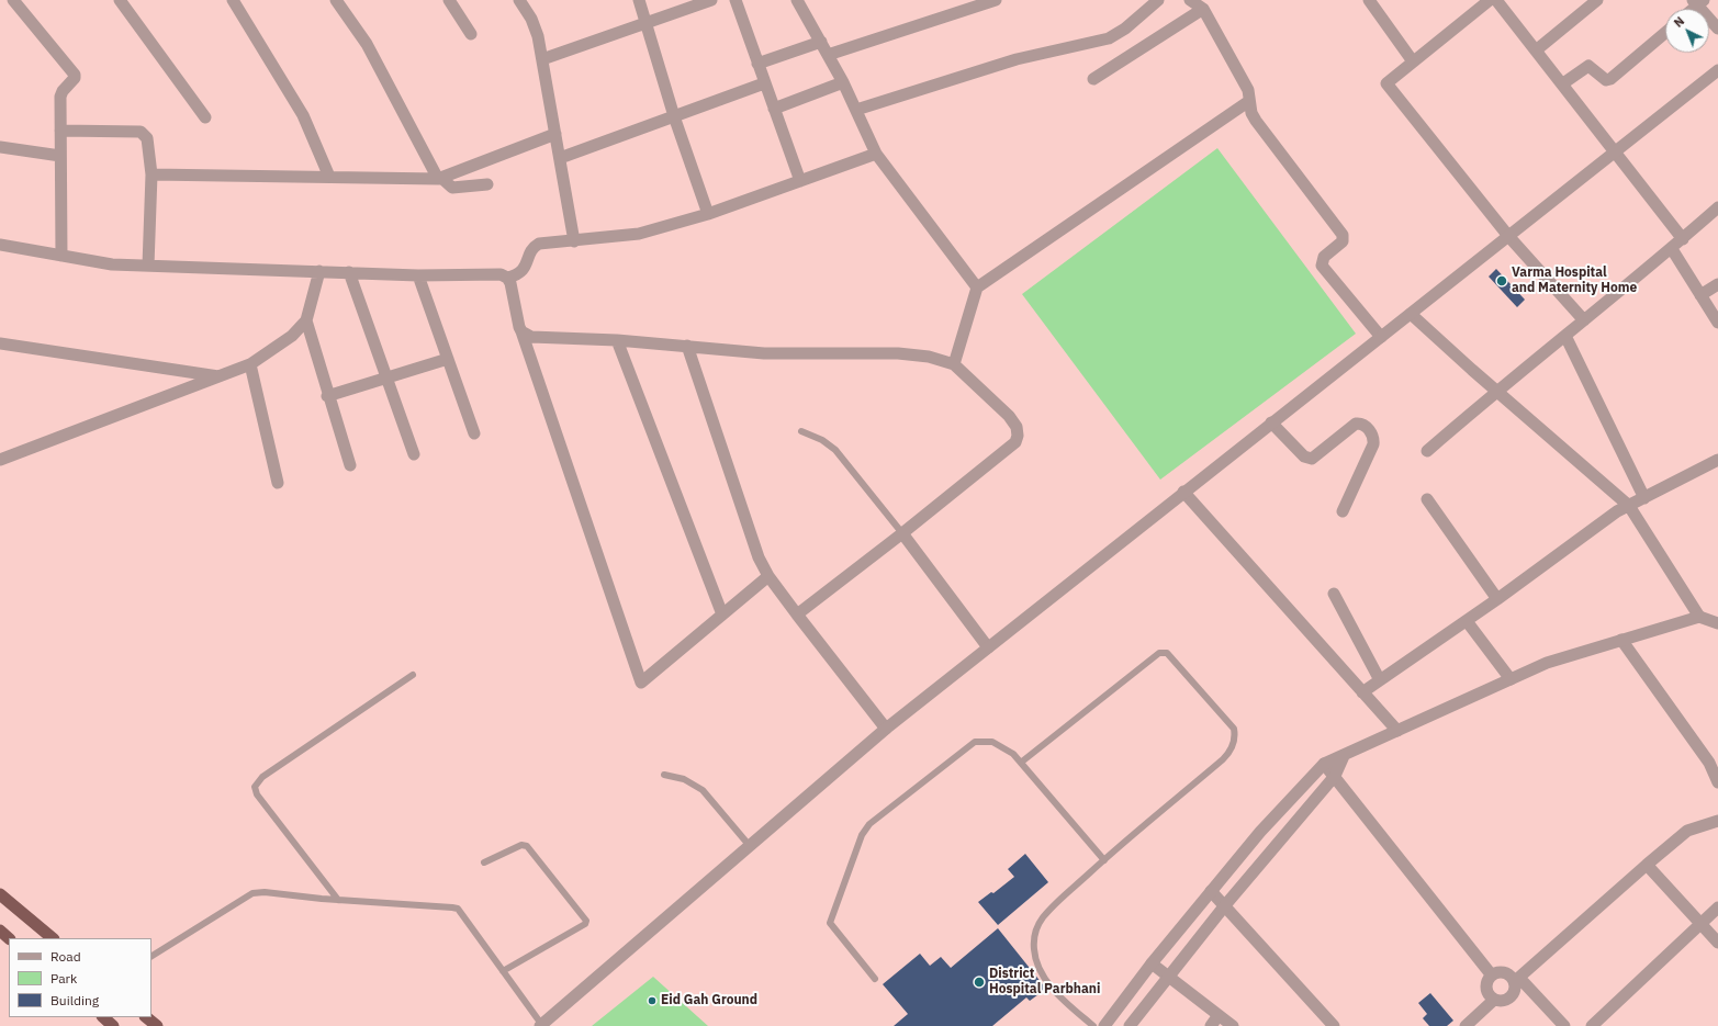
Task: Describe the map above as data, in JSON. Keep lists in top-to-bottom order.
{
  "places": ["Varma Hospital and Maternity Home", "District Hospital Parbhani", "Eid Gah Ground"],
  "legend": ["Road", "Park", "Building"],
  "north": "top left"
}
